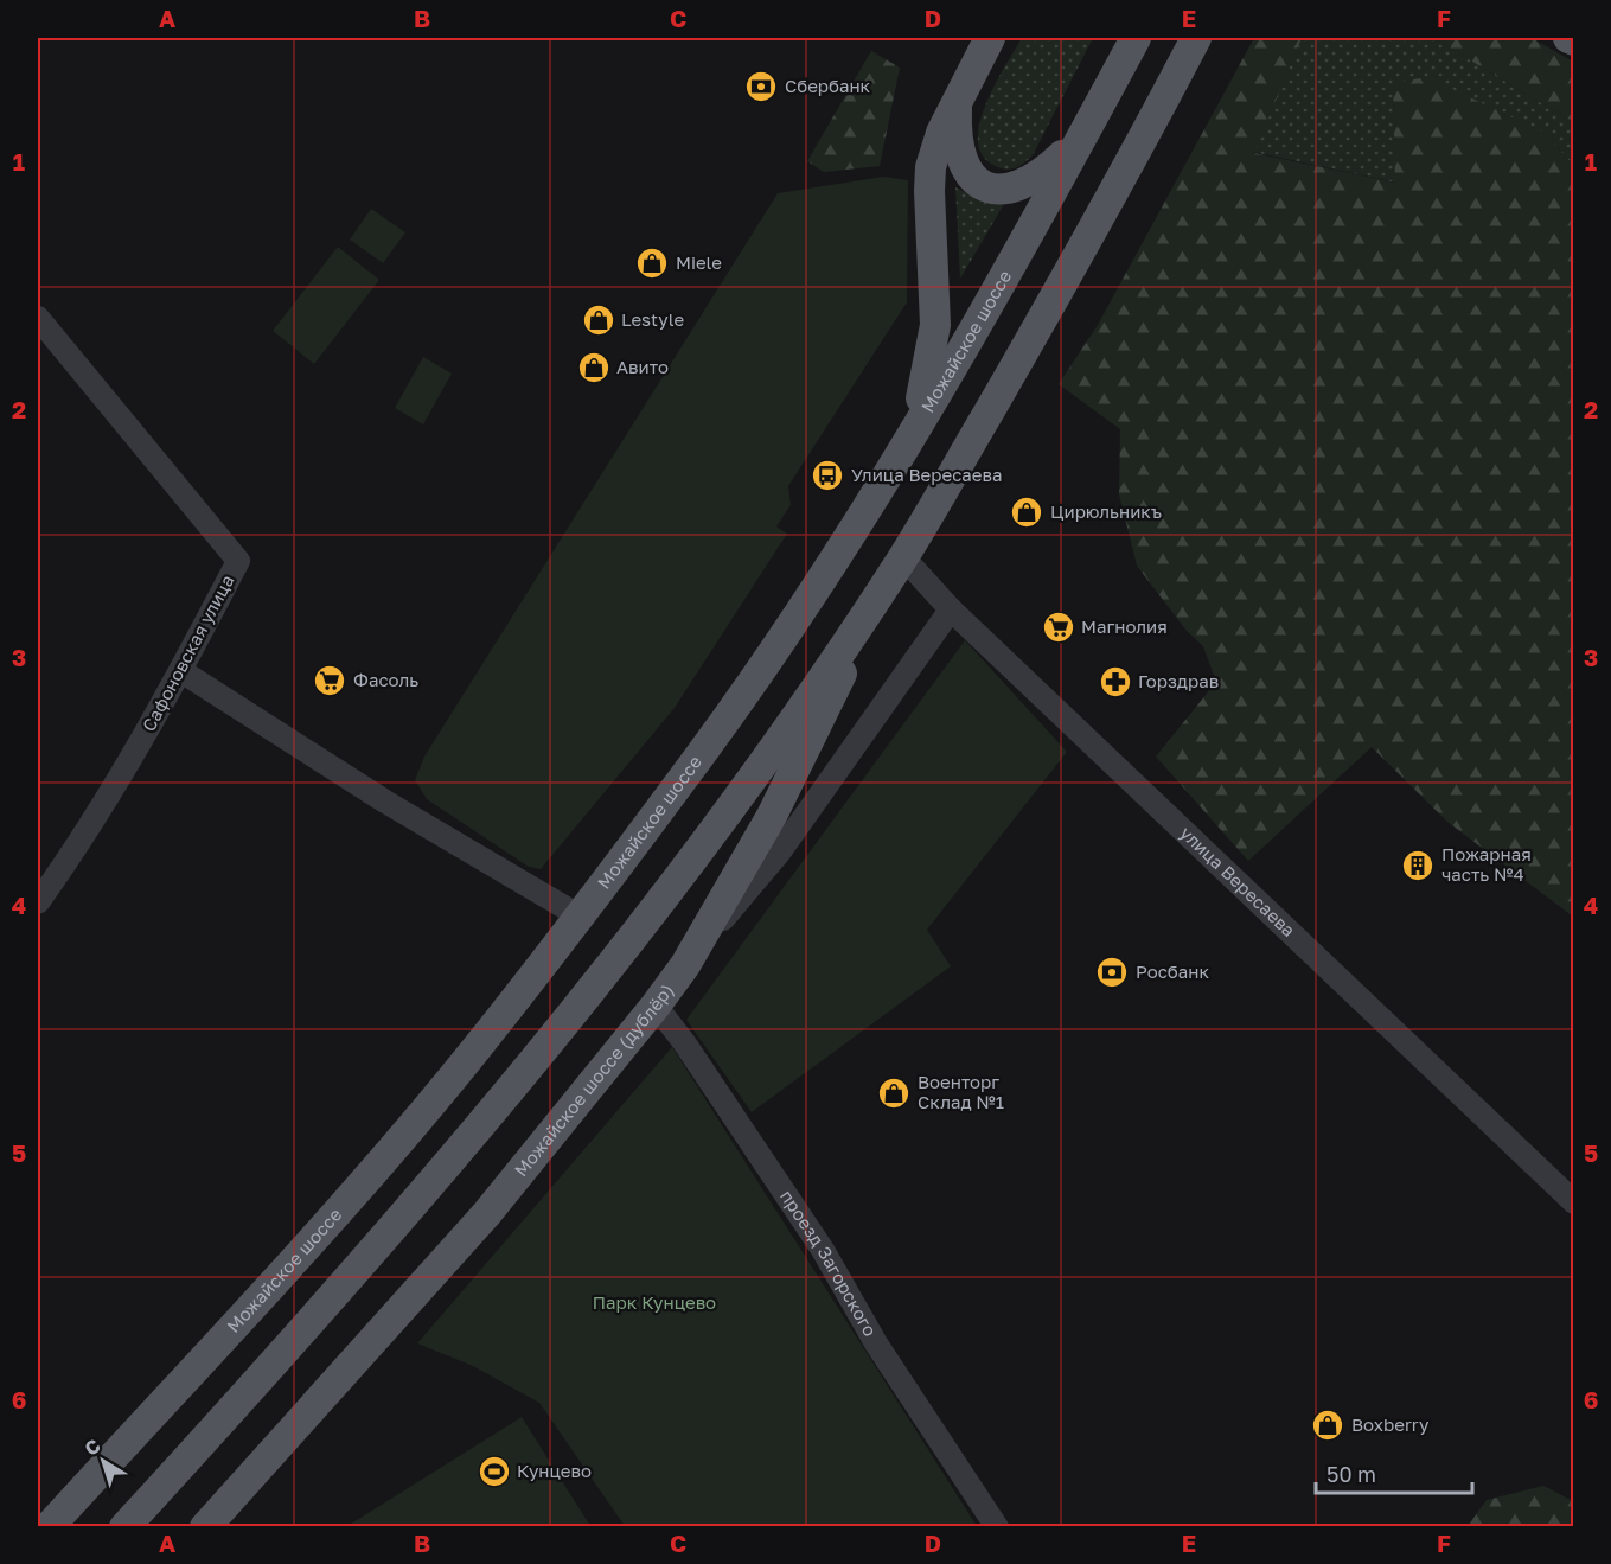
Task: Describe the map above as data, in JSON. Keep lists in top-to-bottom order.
{
  "streets": {
    "main road": ["Можайское шоссе", "Можайское шоссе (дублёр)"],
    "street": ["Сафоновская улица", "улица Вересаева", "проезд Загорского"]
  },
  "crossings": [
    ["улица Вересаева", "Можайское шоссе (дублёр)"],
    ["Можайское шоссе (дублёр)", "проезд Загорского"]
  ],
  "parks": ["Парк Кунцево"],
  "places": {
    "bank": ["Сбербанк", "Росбанк"],
    "shop": [
      "Miele",
      "Lestyle",
      "Авито",
      "Цирюльникъ",
      "Военторг Склад №1",
      "Boxberry"
    ],
    "bus stop": ["Улица Вересаева"],
    "supermarket": ["Магнолия", "Фасоль"],
    "pharmacy": ["Горздрав"],
    "building": ["Пожарная часть №4"],
    "sports": ["Кунцево"]
  },
  "scale_bar": "50 m",
  "north": "top left",
  "grid": {
    "columns": [
      "A",
      "B",
      "C",
      "D",
      "E",
      "F"
    ],
    "rows": [
      "1",
      "2",
      "3",
      "4",
      "5",
      "6"
    ]
  }
}
